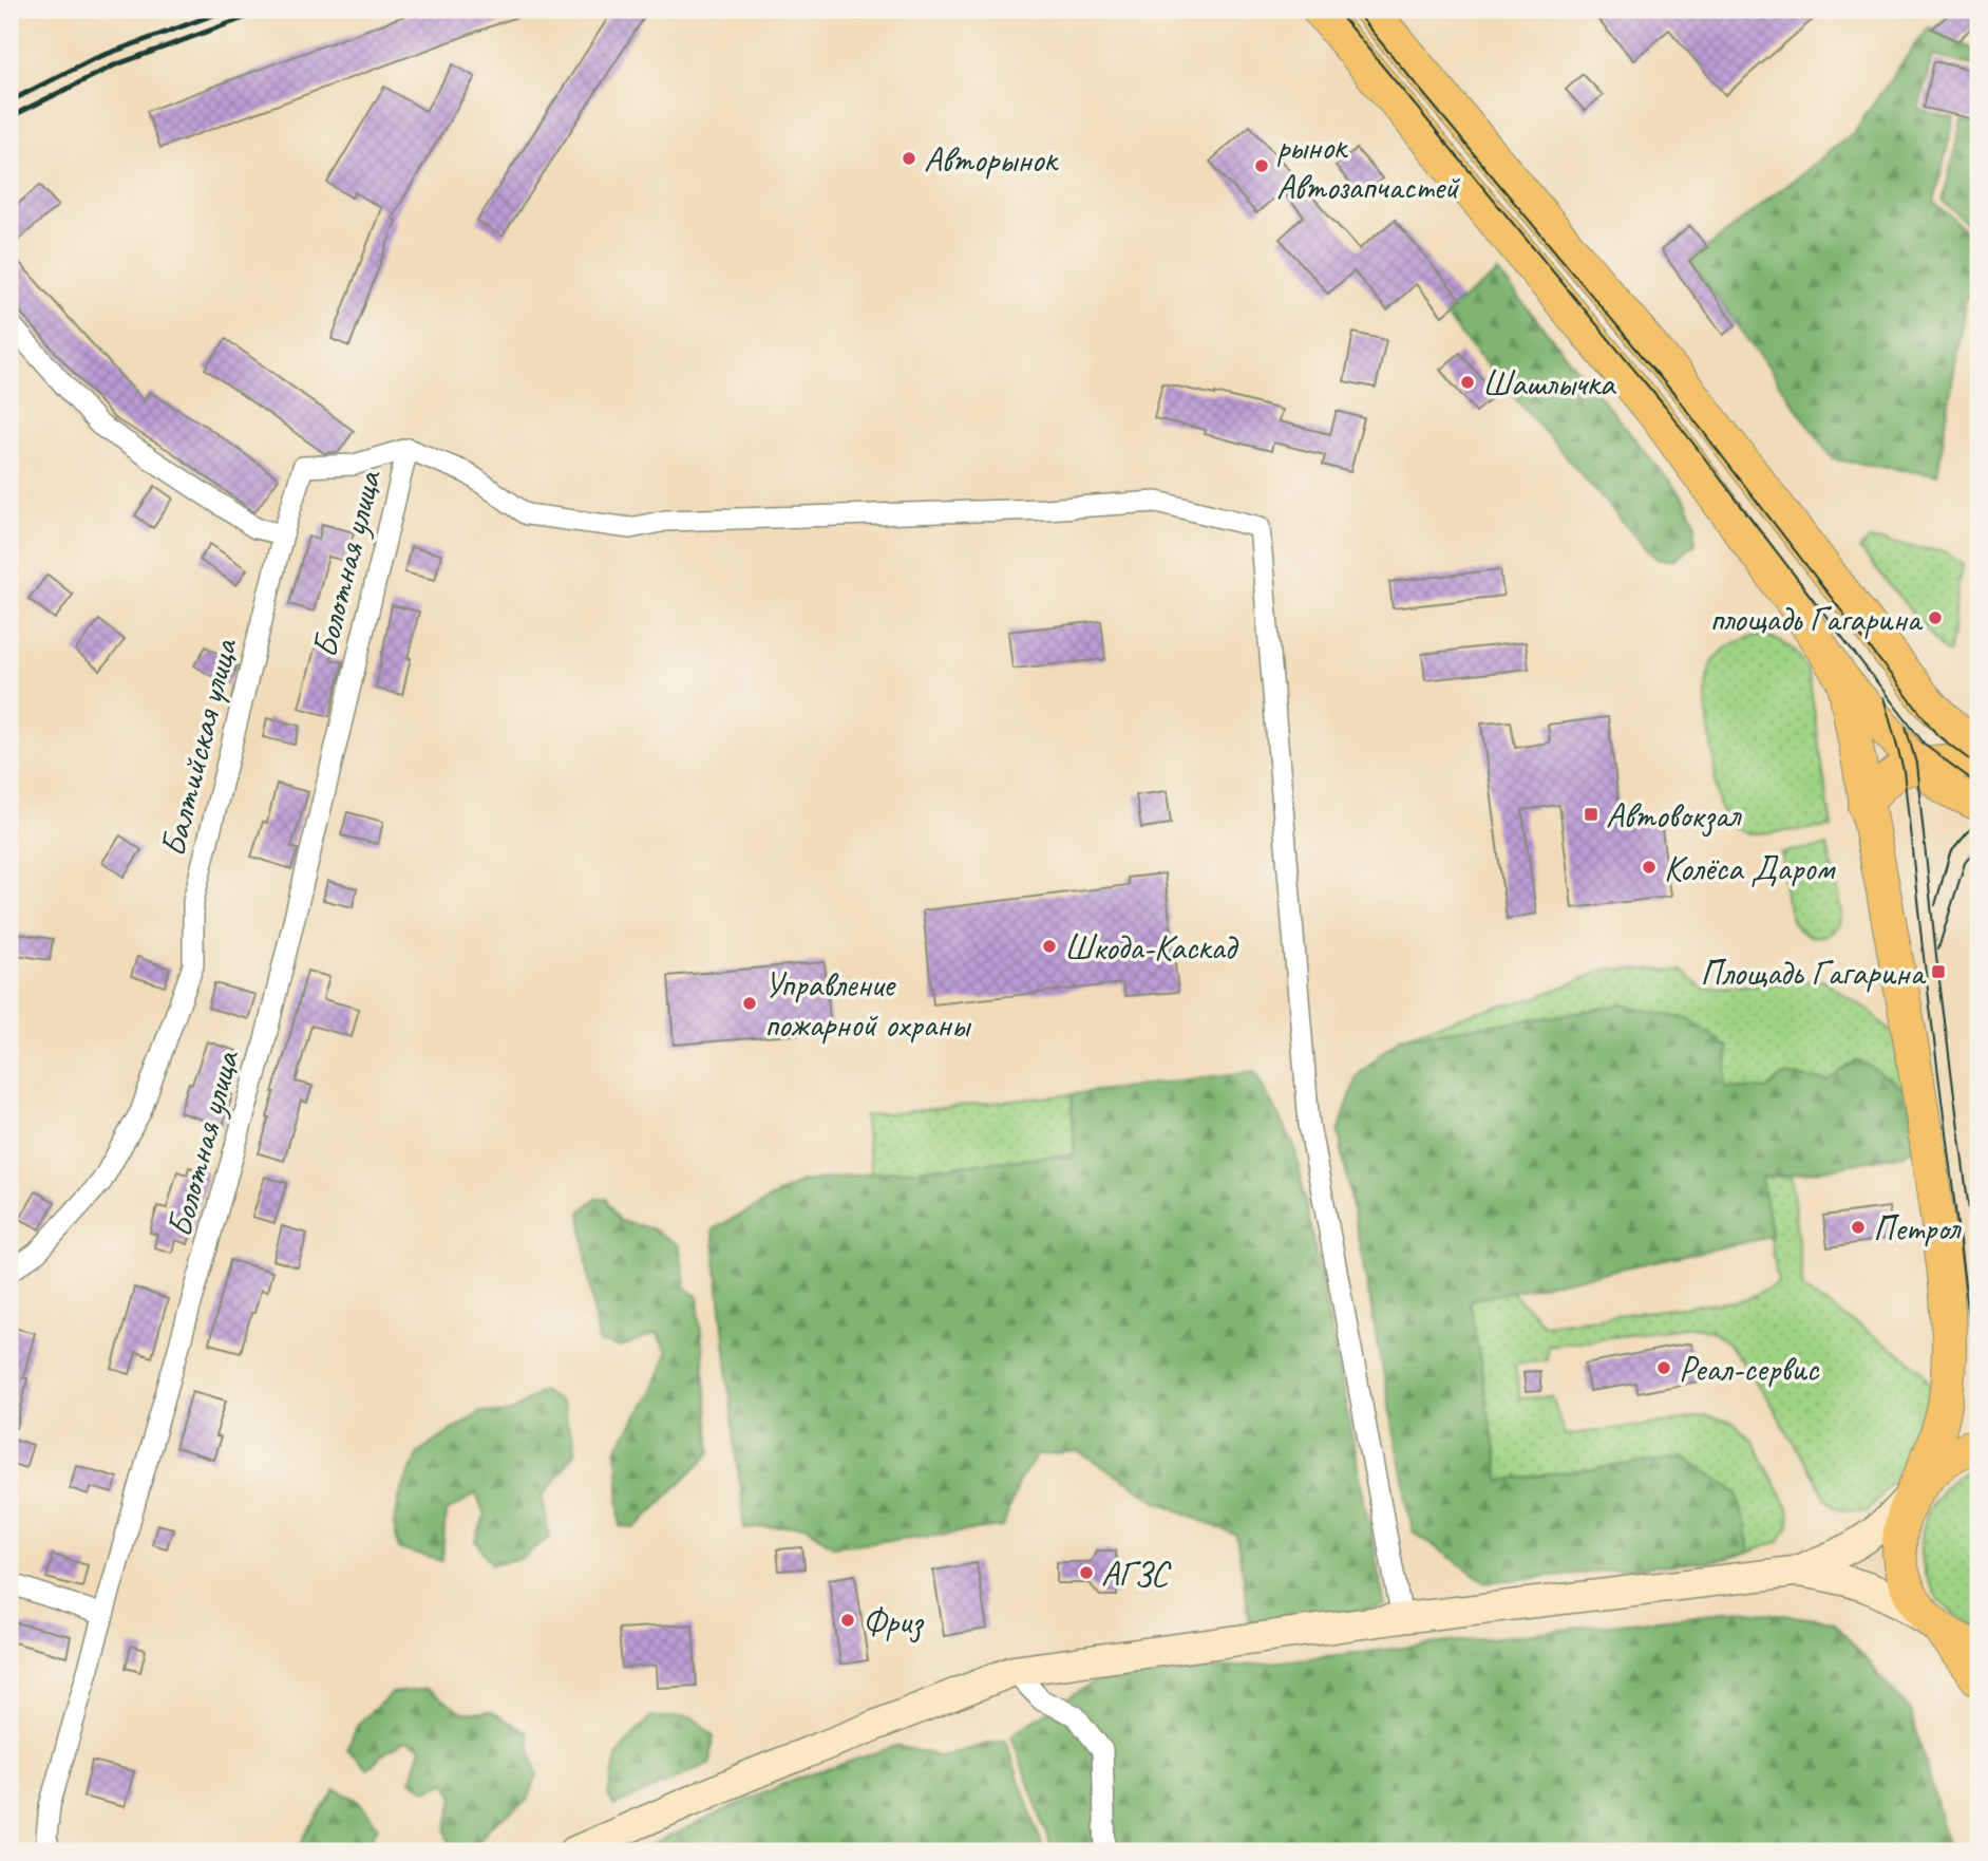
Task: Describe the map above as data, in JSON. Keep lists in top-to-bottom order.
{
  "streets": {
    "street": ["Болотная улица", "Балтийская улица"]
  },
  "crossings": [
    ["Болотная улица", "Балтийская улица"]
  ],
  "places": {
    "other": [
      "Авторынок",
      "рынок Автозапчастей",
      "Шашлычка",
      "площадь Гагарина",
      "Колёса Даром",
      "Шкода-Каскад",
      "Управление пожарной охраны",
      "Петрол",
      "Реал-сервис",
      "АГЗС",
      "Фриз"
    ],
    "transit": ["Автовокзал", "Площадь Гагарина"]
  }
}
